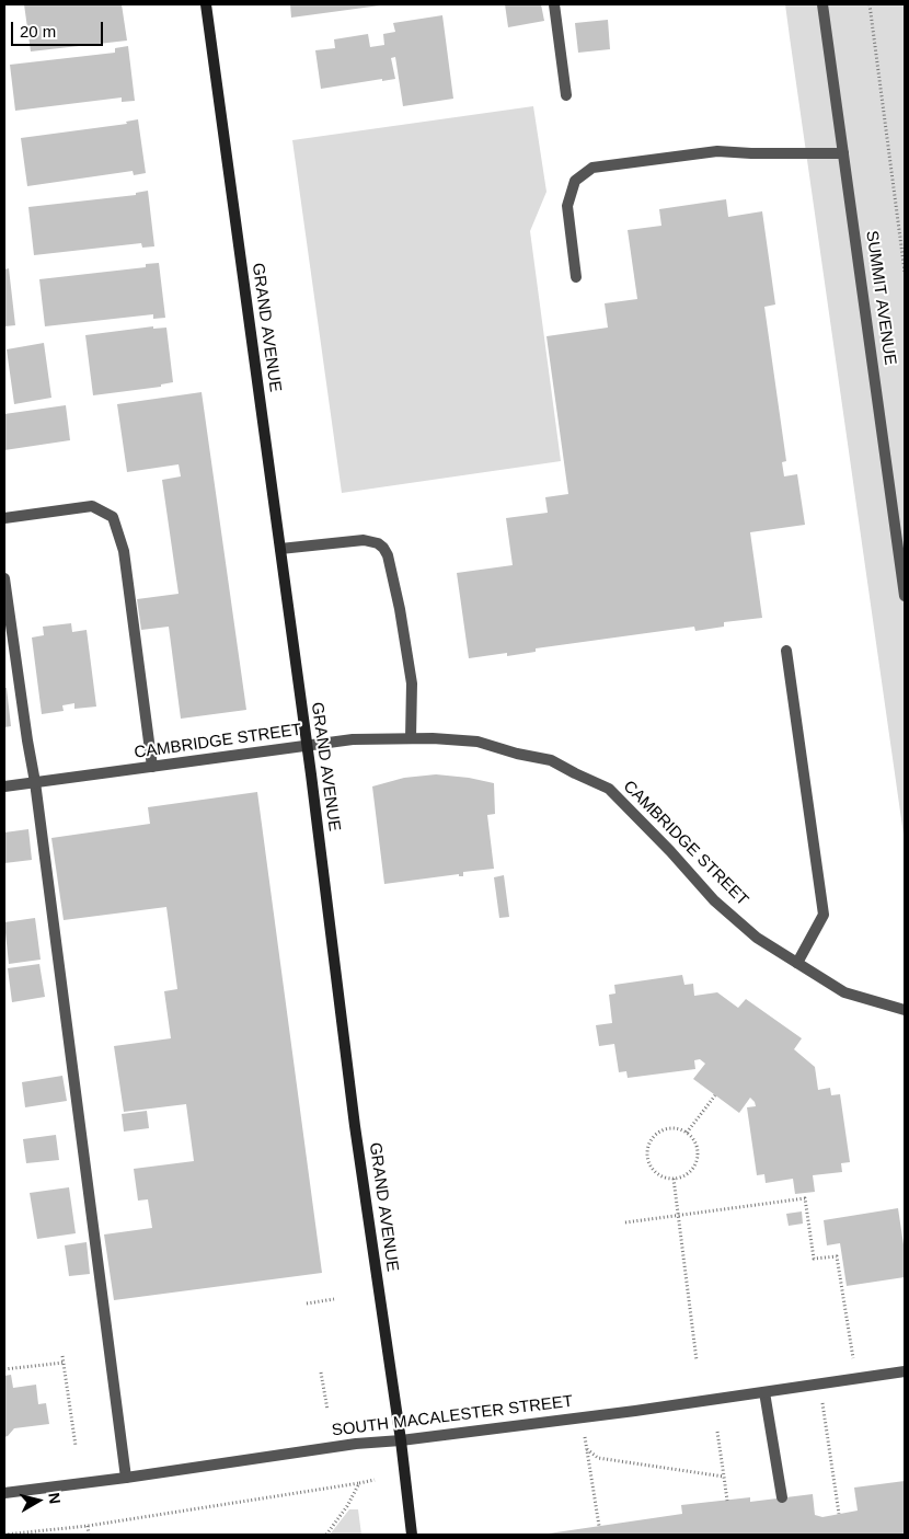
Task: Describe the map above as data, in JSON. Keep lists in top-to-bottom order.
{
  "streets": {
    "main road": ["GRAND AVENUE"],
    "street": ["SUMMIT AVENUE", "CAMBRIDGE STREET", "SOUTH MACALESTER STREET"]
  },
  "crossings": [
    ["GRAND AVENUE", "CAMBRIDGE STREET"],
    ["GRAND AVENUE", "SOUTH MACALESTER STREET"]
  ],
  "scale_bar": "20 m",
  "north": "right"
}
